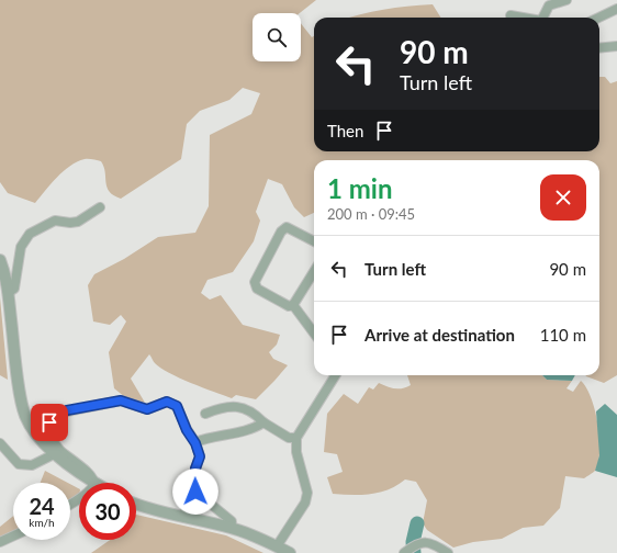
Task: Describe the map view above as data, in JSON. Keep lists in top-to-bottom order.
{
  "page": {
    "turn": ["90 m", "Turn left"],
    "then": "Then",
    "heading": ["1 min", "200 m · 09:45"],
    "list": [
      {
        "name": "Turn left",
        "value": "90 m"
      },
      {
        "name": "Arrive at destination",
        "value": "110 m"
      }
    ],
    "speed": "24 km/h",
    "limit": "30"
  }
}
